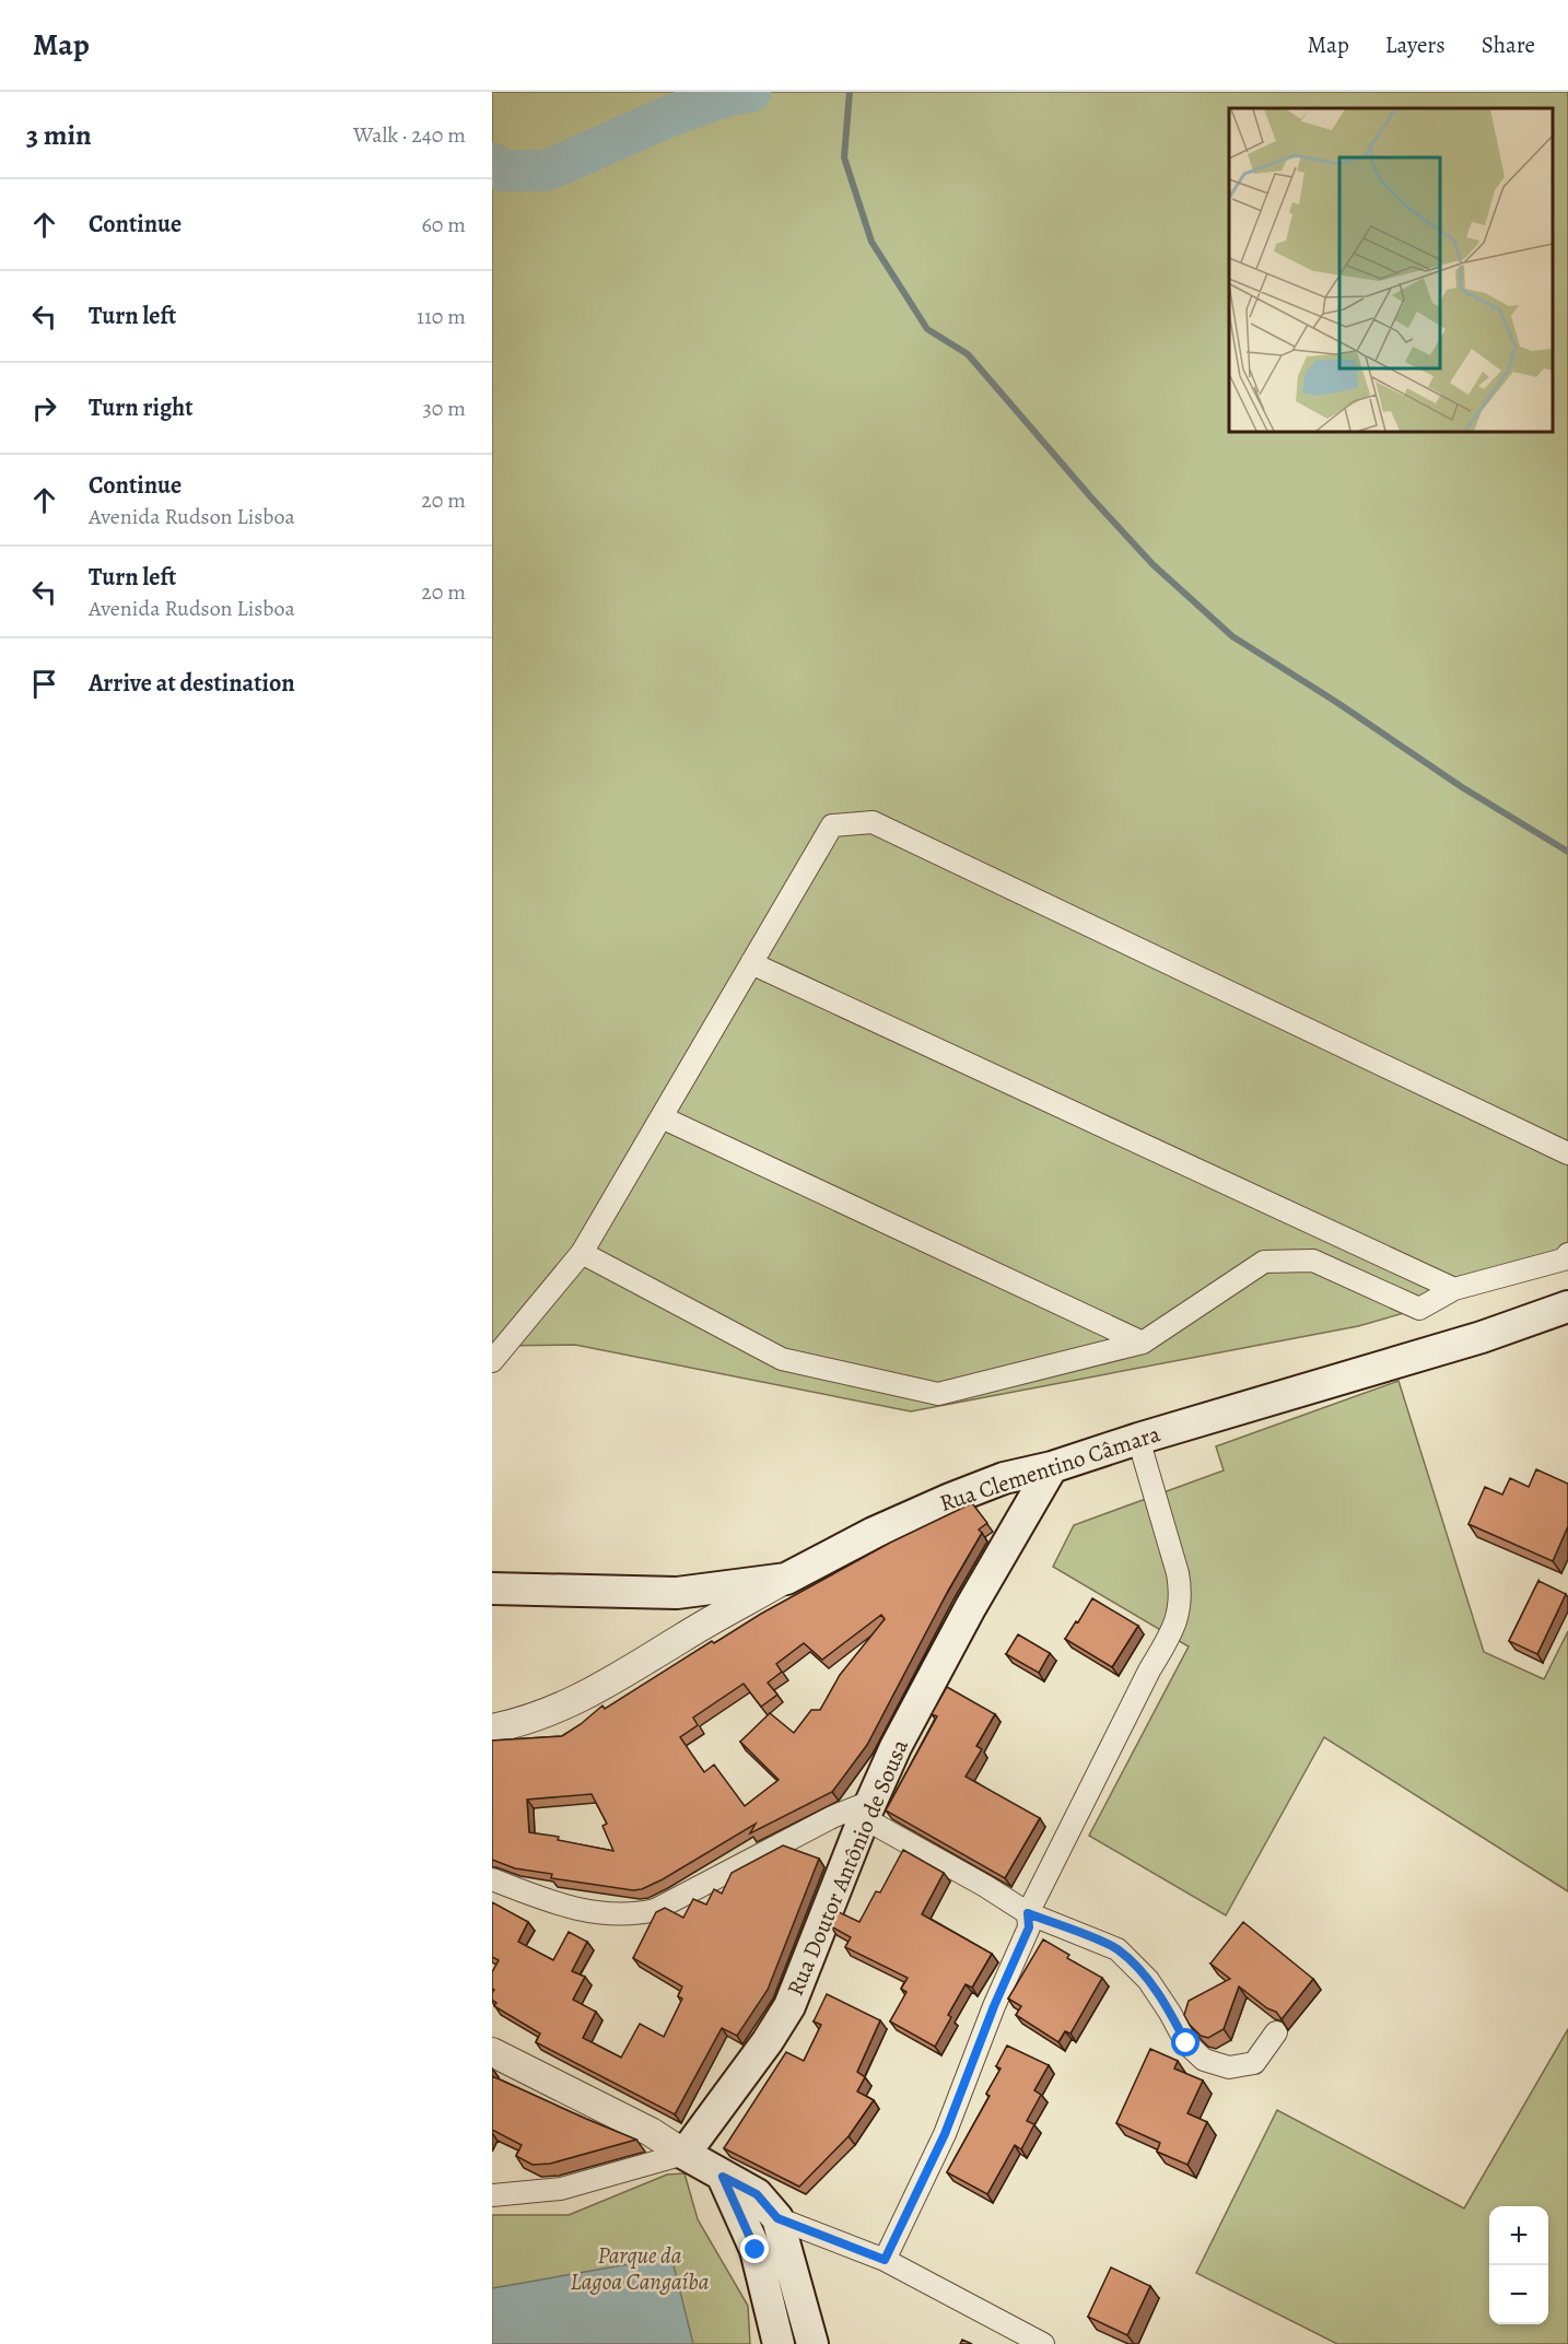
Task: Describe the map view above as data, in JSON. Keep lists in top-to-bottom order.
{
  "streets": {
    "main road": ["Rua Clementino Câmara", "Rua Doutor Antônio de Sousa"]
  },
  "crossings": [
    ["Rua Clementino Câmara", "Rua Doutor Antônio de Sousa"]
  ],
  "parks": ["Parque da Lagoa Cangaíba"],
  "page": {
    "header": "Map",
    "nav": ["Map", "Layers", "Share"],
    "heading": ["3 min", "Walk · 240 m"],
    "list": [
      ["Continue", "60 m"],
      ["Turn left", "110 m"],
      ["Turn right", "30 m"],
      ["Continue", "Avenida Rudson Lisboa", "20 m"],
      ["Turn left", "Avenida Rudson Lisboa", "20 m"],
      "Arrive at destination"
    ],
    "map_buttons": ["+", "−"]
  }
}
